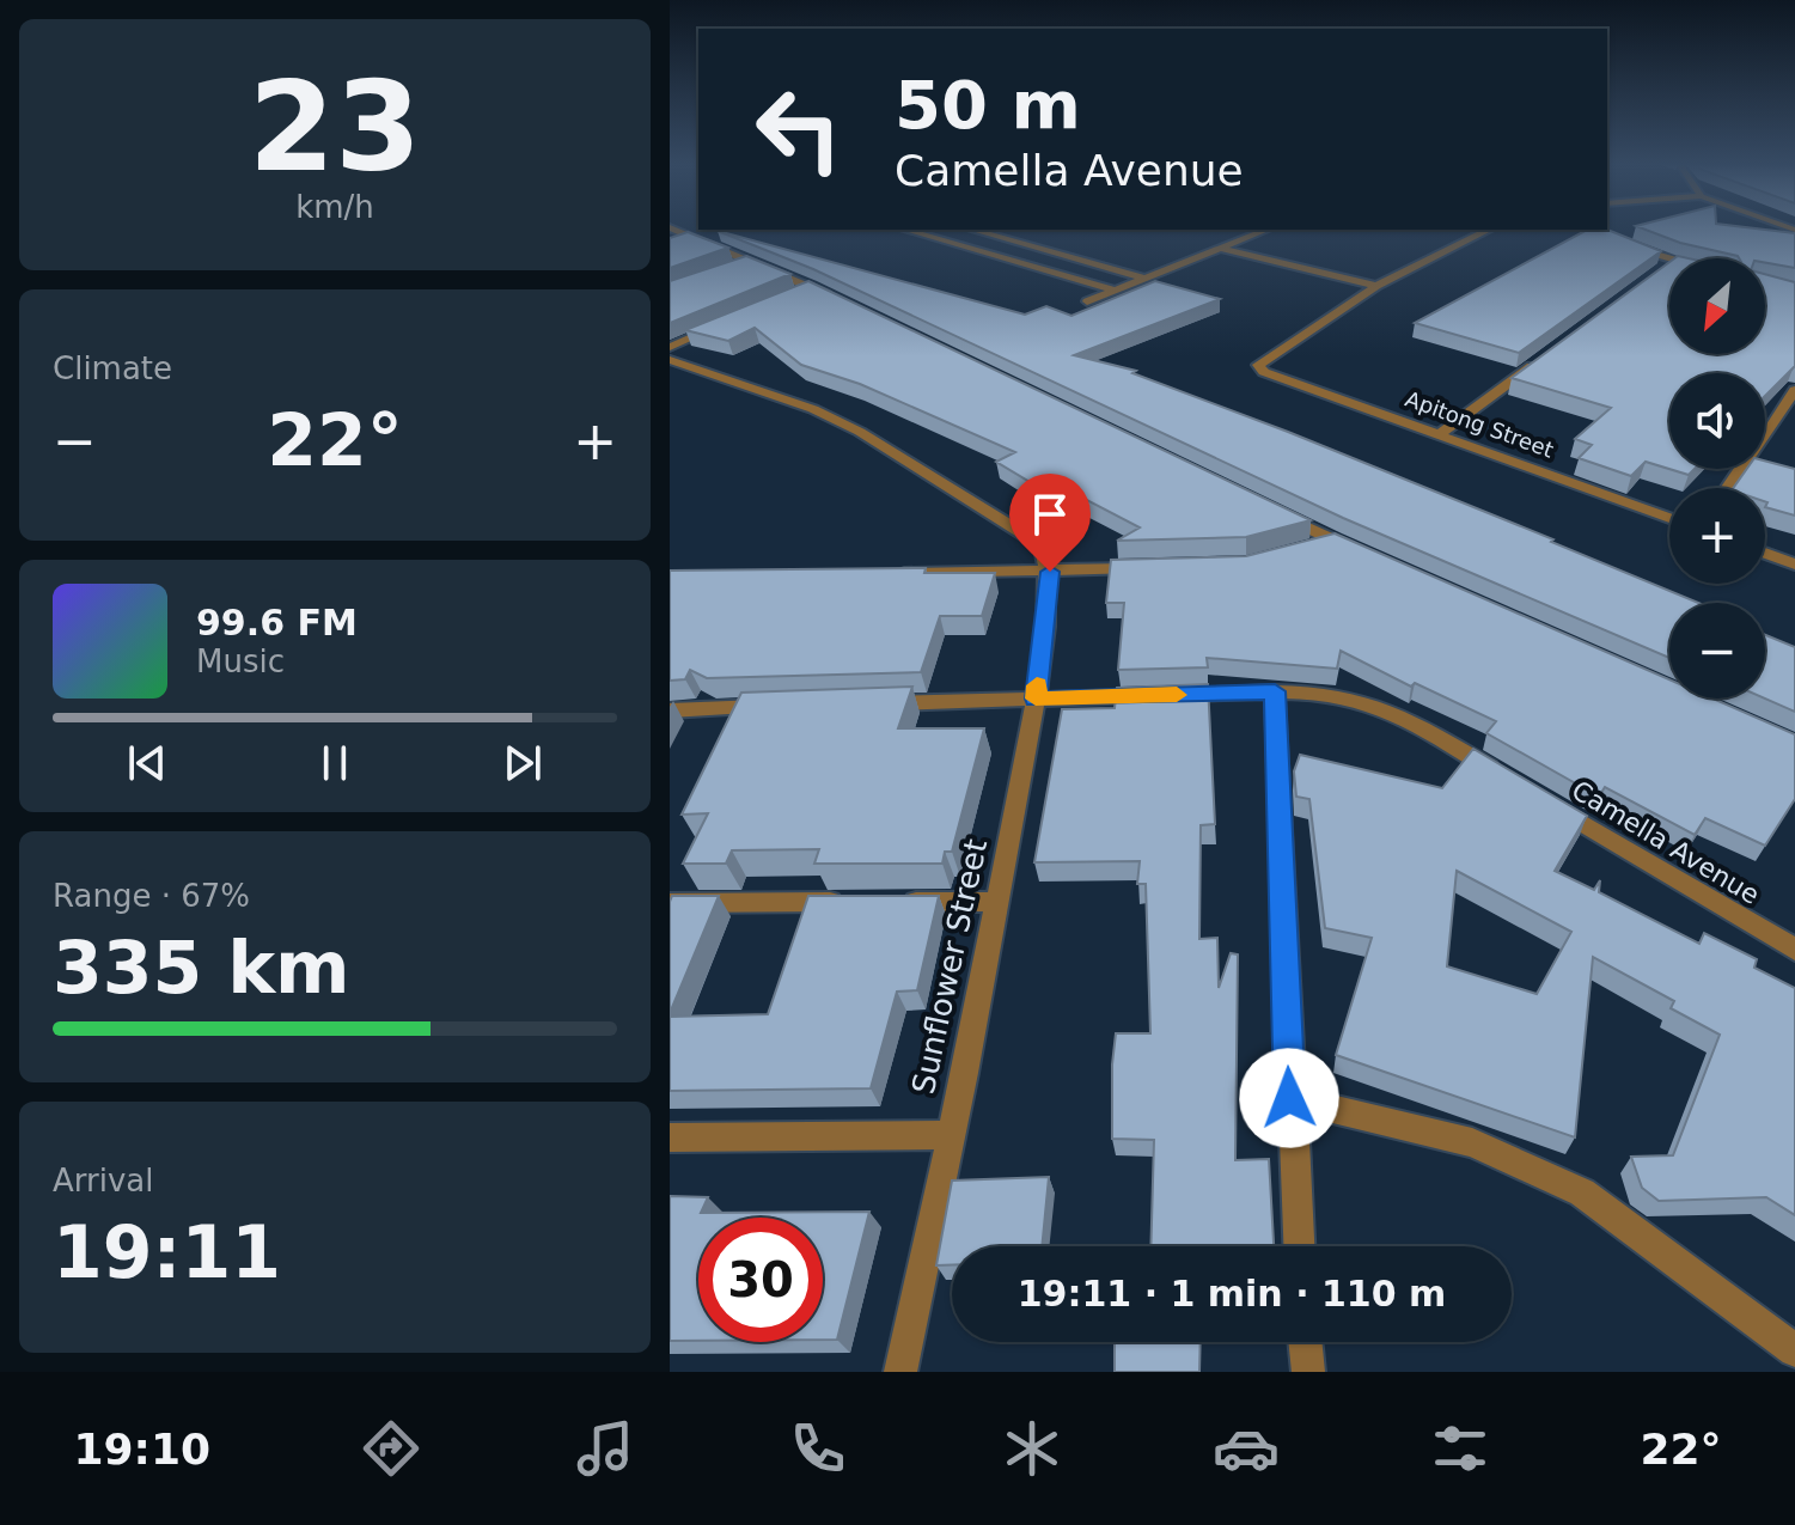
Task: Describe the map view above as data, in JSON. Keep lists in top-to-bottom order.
{
  "streets": {
    "street": ["Apitong Street", "Camella Avenue", "Sunflower Street"]
  },
  "north": "bottom left",
  "page": {
    "tile": [
      ["23", "km/h"],
      "Climate",
      ["Range · 67%", "335 km"],
      ["Arrival", "19:11"]
    ],
    "turn": ["50 m", "Camella Avenue"],
    "map_buttons": ["+", "−"],
    "heat": ["−", "22°", "+"],
    "song": ["99.6 FM", "Music"],
    "limit": "30",
    "trip": "19:11 · 1 min · 110 m",
    "tabs": ["19:10", "22°"]
  }
}
